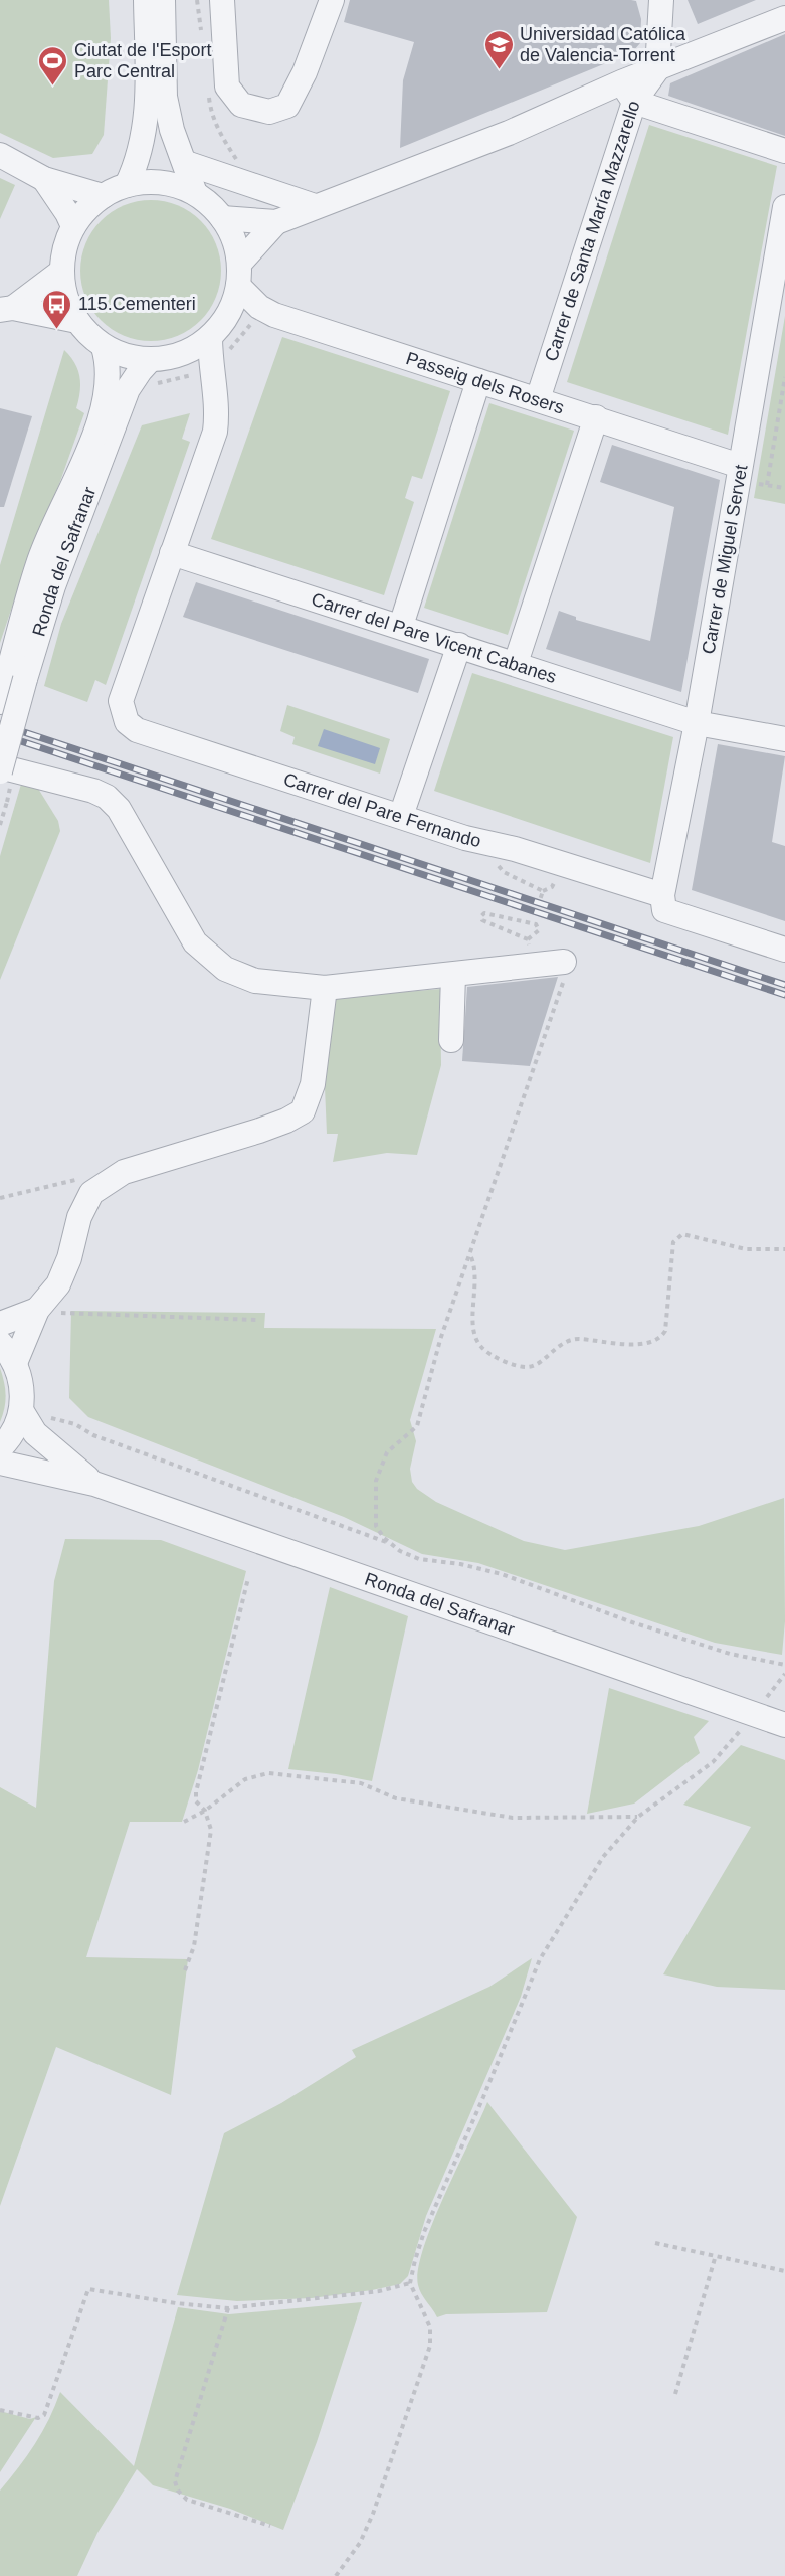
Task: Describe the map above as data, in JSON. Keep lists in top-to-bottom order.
{
  "streets": {
    "street": [
      "Carrer de Santa María Mazzarello",
      "Passeig dels Rosers",
      "Carrer de Miguel Servet",
      "Ronda del Safranar",
      "Carrer del Pare Vicent Cabanes",
      "Carrer del Pare Fernando"
    ]
  },
  "crossings": [
    ["Carrer de Santa María Mazzarello", "Passeig dels Rosers"],
    ["Passeig dels Rosers", "Carrer de Miguel Servet"],
    ["Passeig dels Rosers", "Ronda del Safranar"],
    ["Carrer de Miguel Servet", "Carrer del Pare Vicent Cabanes"],
    ["Carrer de Miguel Servet", "Carrer del Pare Fernando"],
    ["Carrer del Pare Vicent Cabanes", "Carrer del Pare Fernando"]
  ],
  "places": {
    "school or university": ["Universidad Católica de Valencia-Torrent"],
    "sports": ["Ciutat de l'Esport Parc Central"],
    "bus stop": ["115.Cementeri"]
  }
}
